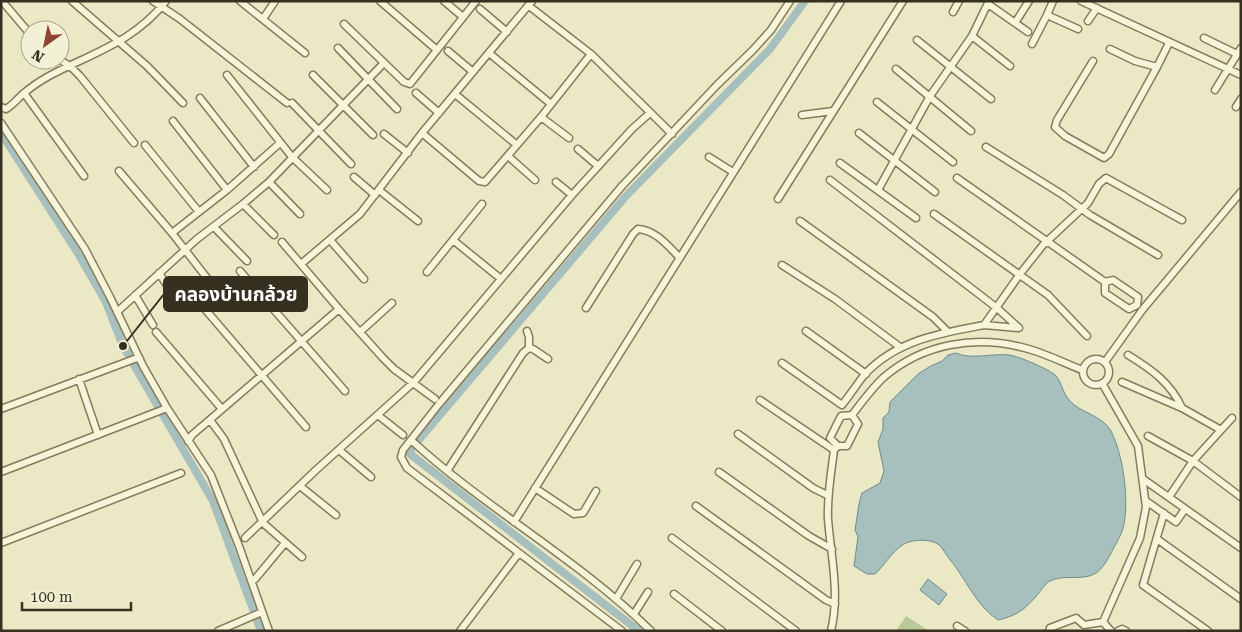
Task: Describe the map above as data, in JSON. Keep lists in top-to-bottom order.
{
  "places": ["คลองบ้านกล้วย"],
  "scale_bar": "100 m",
  "north": "bottom left"
}
